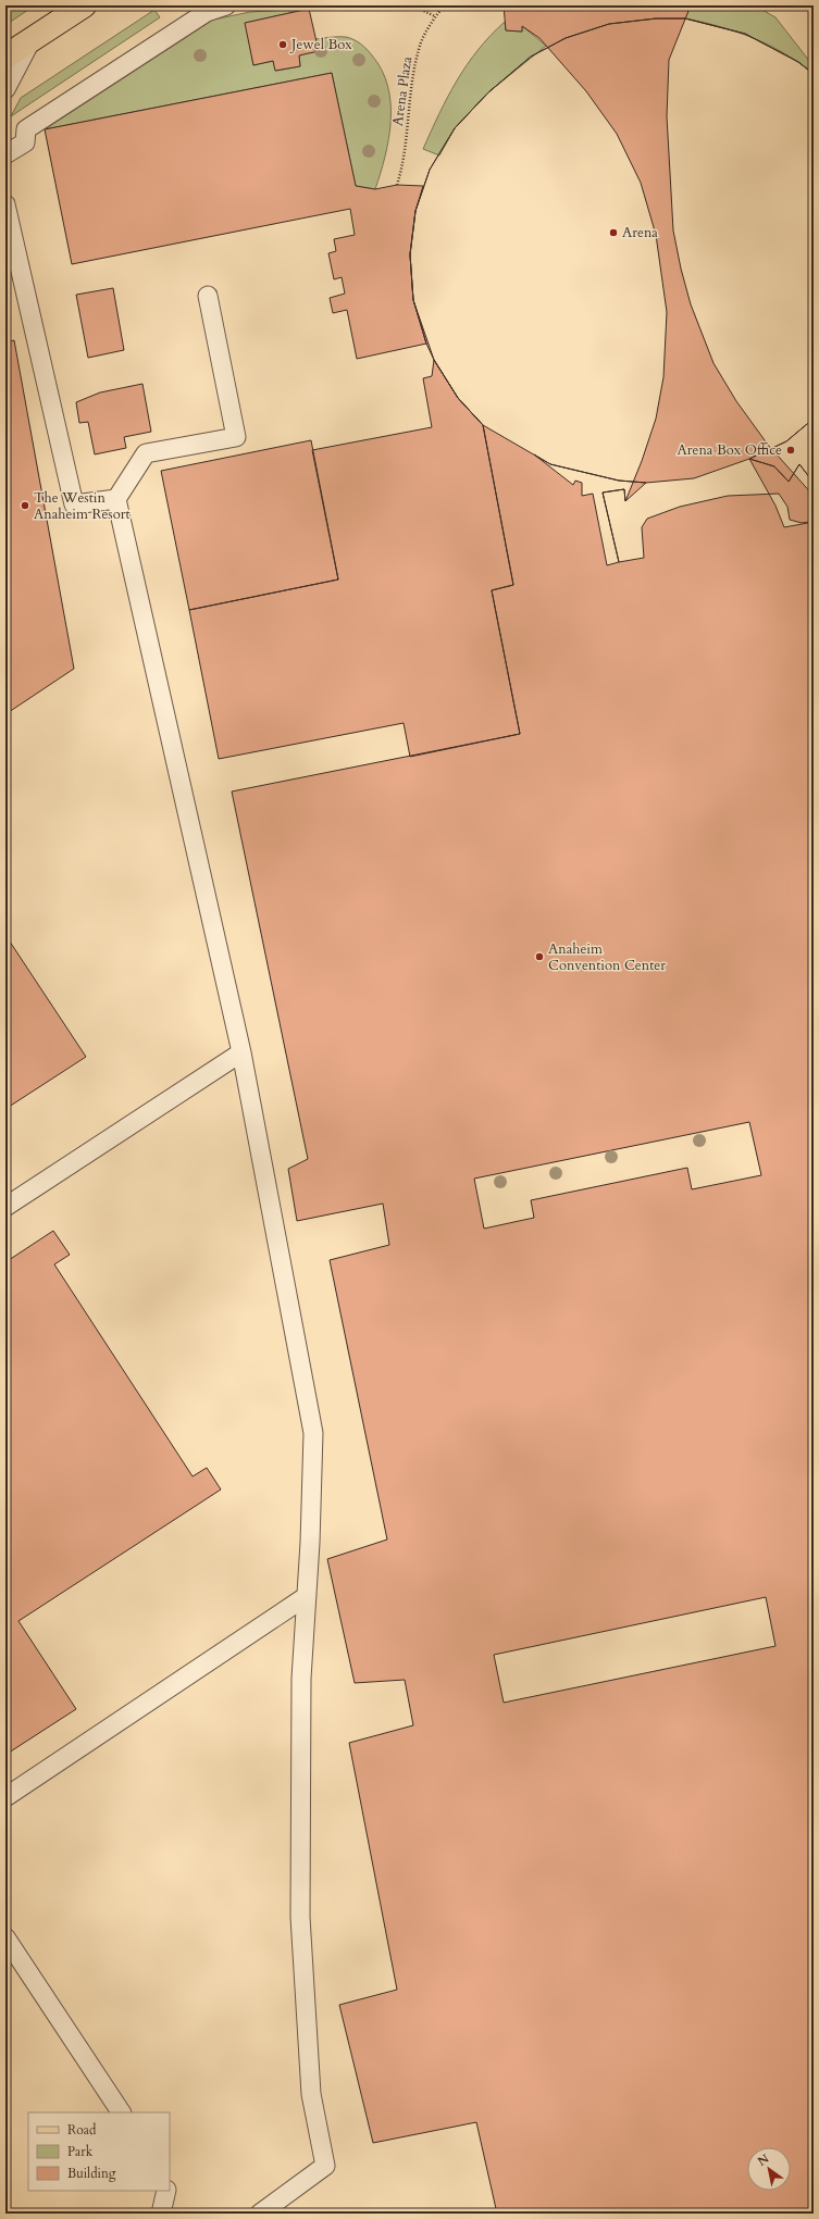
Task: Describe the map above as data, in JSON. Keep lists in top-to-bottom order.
{
  "streets": {
    "path": ["Arena Plaza"]
  },
  "places": [
    "Jewel Box",
    "Arena",
    "Arena Box Office",
    "The Westin Anaheim Resort",
    "Anaheim Convention Center"
  ],
  "legend": ["Road", "Park", "Building"],
  "north": "top left"
}
